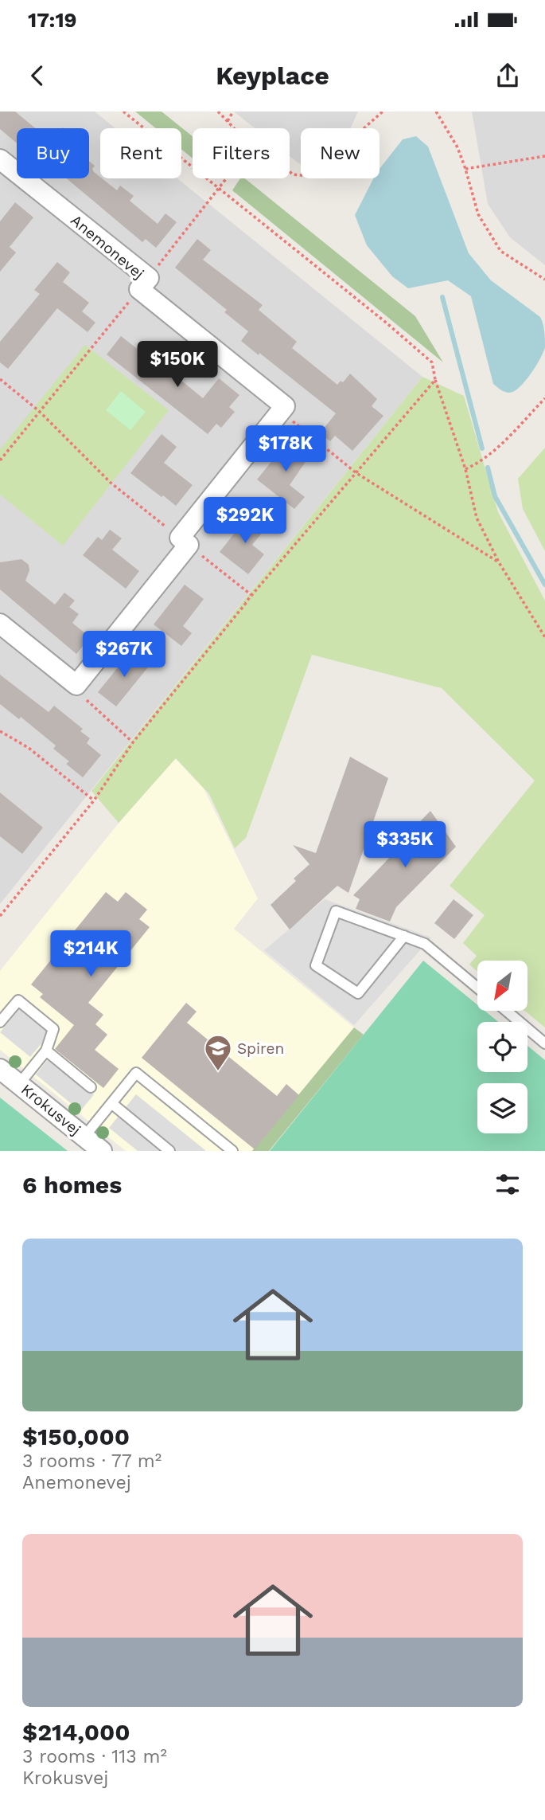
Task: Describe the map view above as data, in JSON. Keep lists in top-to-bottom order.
{
  "streets": {
    "street": ["Anemonevej", "Krokusvej"]
  },
  "places": {
    "school or university": ["Spiren"]
  },
  "north": "bottom left",
  "page": {
    "status": "17:19",
    "header": "Keyplace",
    "chip": [
      "Buy",
      "Rent",
      "Filters",
      "New"
    ],
    "price": [
      "$150K",
      "$178K",
      "$292K",
      "$267K",
      "$335K",
      "$214K"
    ],
    "heading": "6 homes",
    "list": [
      {
        "name": "$150,000",
        "note": "3 rooms · 77 m² · Anemonevej"
      },
      {
        "name": "$214,000",
        "note": "3 rooms · 113 m² · Krokusvej"
      }
    ]
  }
}
